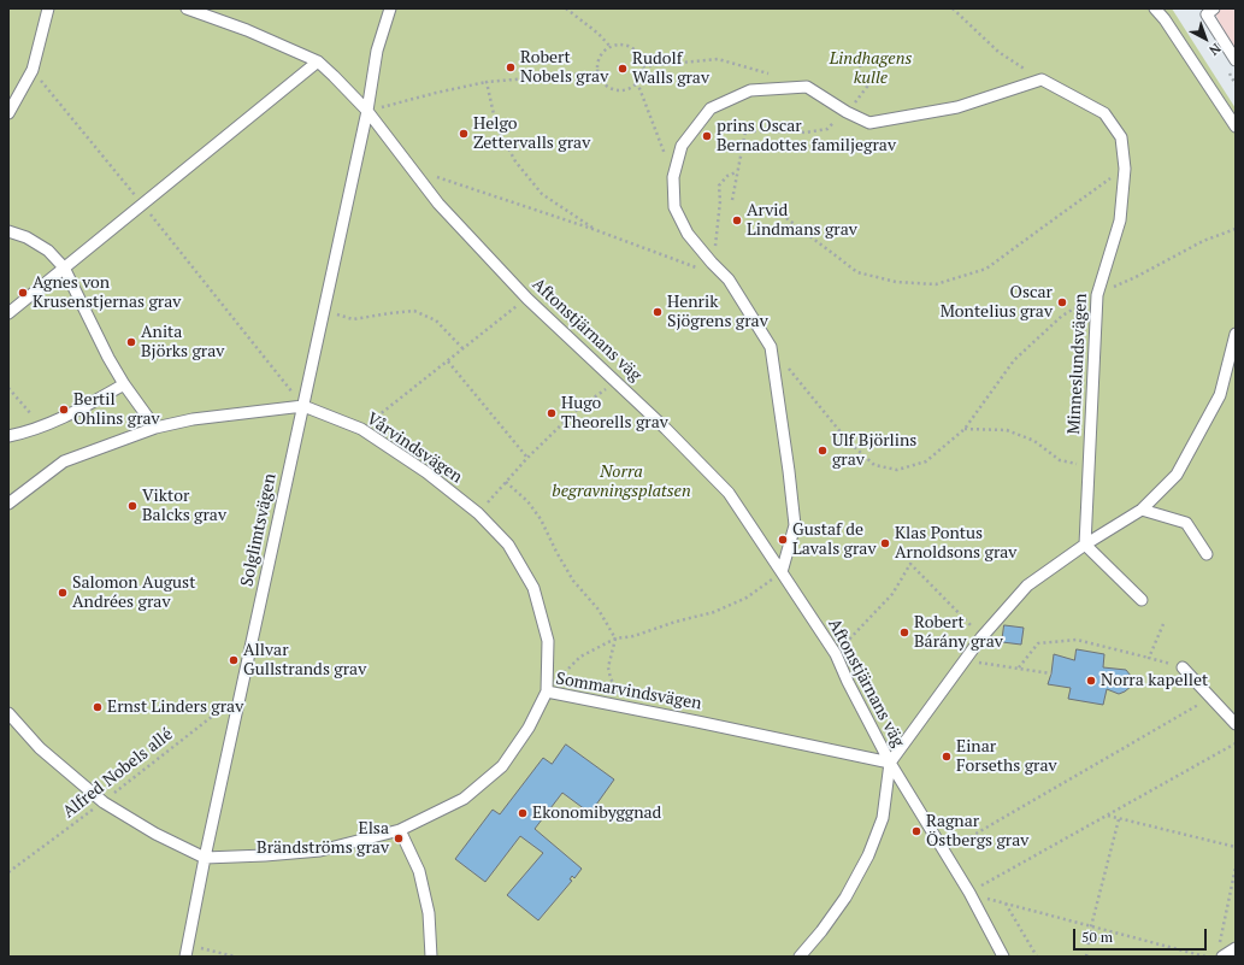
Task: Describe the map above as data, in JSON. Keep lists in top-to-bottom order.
{
  "streets": {
    "lane": [
      "Aftonstjärnans väg",
      "Minneslundsvägen",
      "Vårvindsvägen",
      "Solglimtsvägen",
      "Sommarvindsvägen"
    ],
    "path": ["Alfred Nobels allé"]
  },
  "crossings": [
    ["Aftonstjärnans väg", "Solglimtsvägen"],
    ["Aftonstjärnans väg", "Sommarvindsvägen"],
    ["Vårvindsvägen", "Solglimtsvägen"],
    ["Vårvindsvägen", "Sommarvindsvägen"],
    ["Solglimtsvägen", "Sommarvindsvägen"],
    ["Solglimtsvägen", "Alfred Nobels allé"],
    ["Sommarvindsvägen", "Alfred Nobels allé"]
  ],
  "parks": ["Lindhagens kulle", "Norra begravningsplatsen"],
  "places": [
    "Robert Nobels grav",
    "Rudolf Walls grav",
    "Helgo Zettervalls grav",
    "prins Oscar Bernadottes familjegrav",
    "Arvid Lindmans grav",
    "Agnes von Krusenstjernas grav",
    "Oscar Montelius grav",
    "Henrik Sjögrens grav",
    "Anita Björks grav",
    "Bertil Ohlins grav",
    "Hugo Theorells grav",
    "Ulf Björlins grav",
    "Viktor Balcks grav",
    "Gustaf de Lavals grav",
    "Klas Pontus Arnoldsons grav",
    "Salomon August Andrées grav",
    "Robert Bárány grav",
    "Allvar Gullstrands grav",
    "Norra kapellet",
    "Ernst Linders grav",
    "Einar Forseths grav",
    "Ekonomibyggnad",
    "Ragnar Östbergs grav",
    "Elsa Brändströms grav"
  ],
  "scale_bar": "50 m",
  "north": "bottom right"
}
